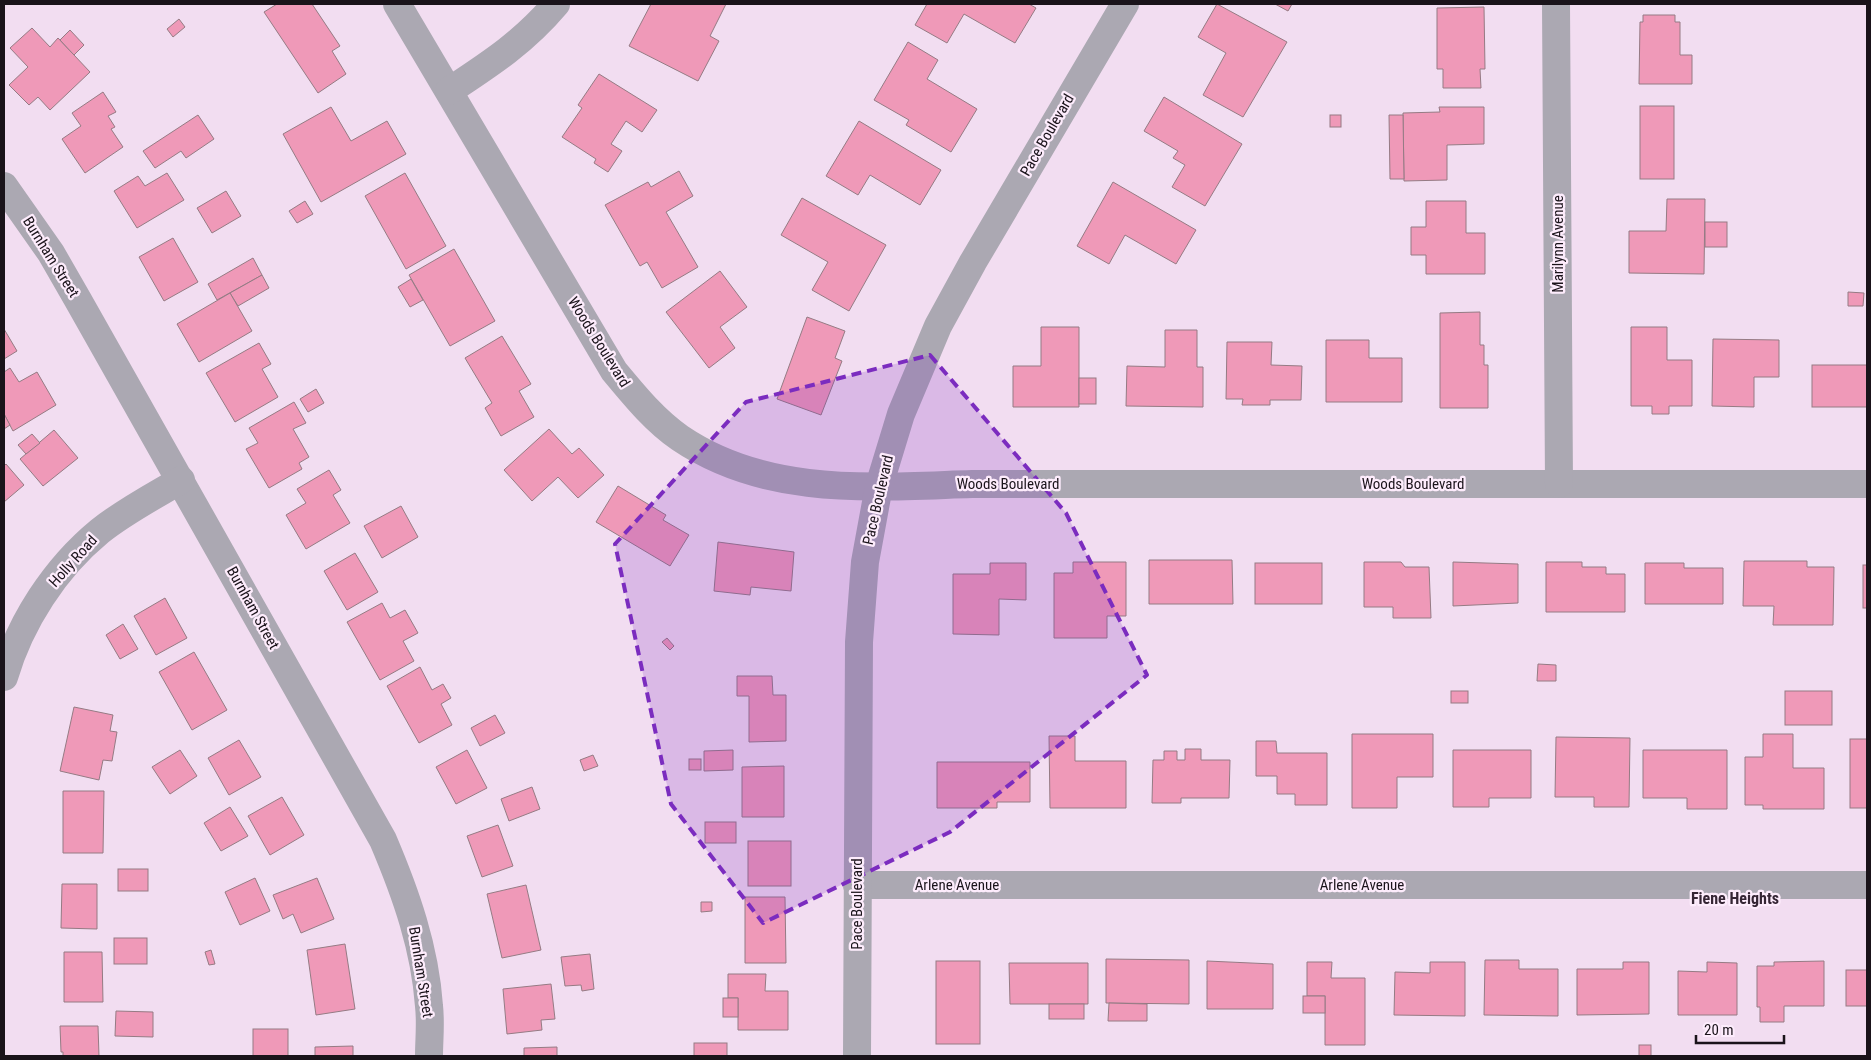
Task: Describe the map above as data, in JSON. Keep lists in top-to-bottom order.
{
  "streets": {
    "street": [
      "Pace Boulevard",
      "Marilynn Avenue",
      "Burnham Street",
      "Woods Boulevard",
      "Holly Road",
      "Arlene Avenue"
    ]
  },
  "crossings": [
    ["Pace Boulevard", "Woods Boulevard"],
    ["Pace Boulevard", "Arlene Avenue"],
    ["Marilynn Avenue", "Woods Boulevard"],
    ["Burnham Street", "Holly Road"]
  ],
  "districts": ["Fiene Heights"],
  "scale_bar": "20 m"
}
